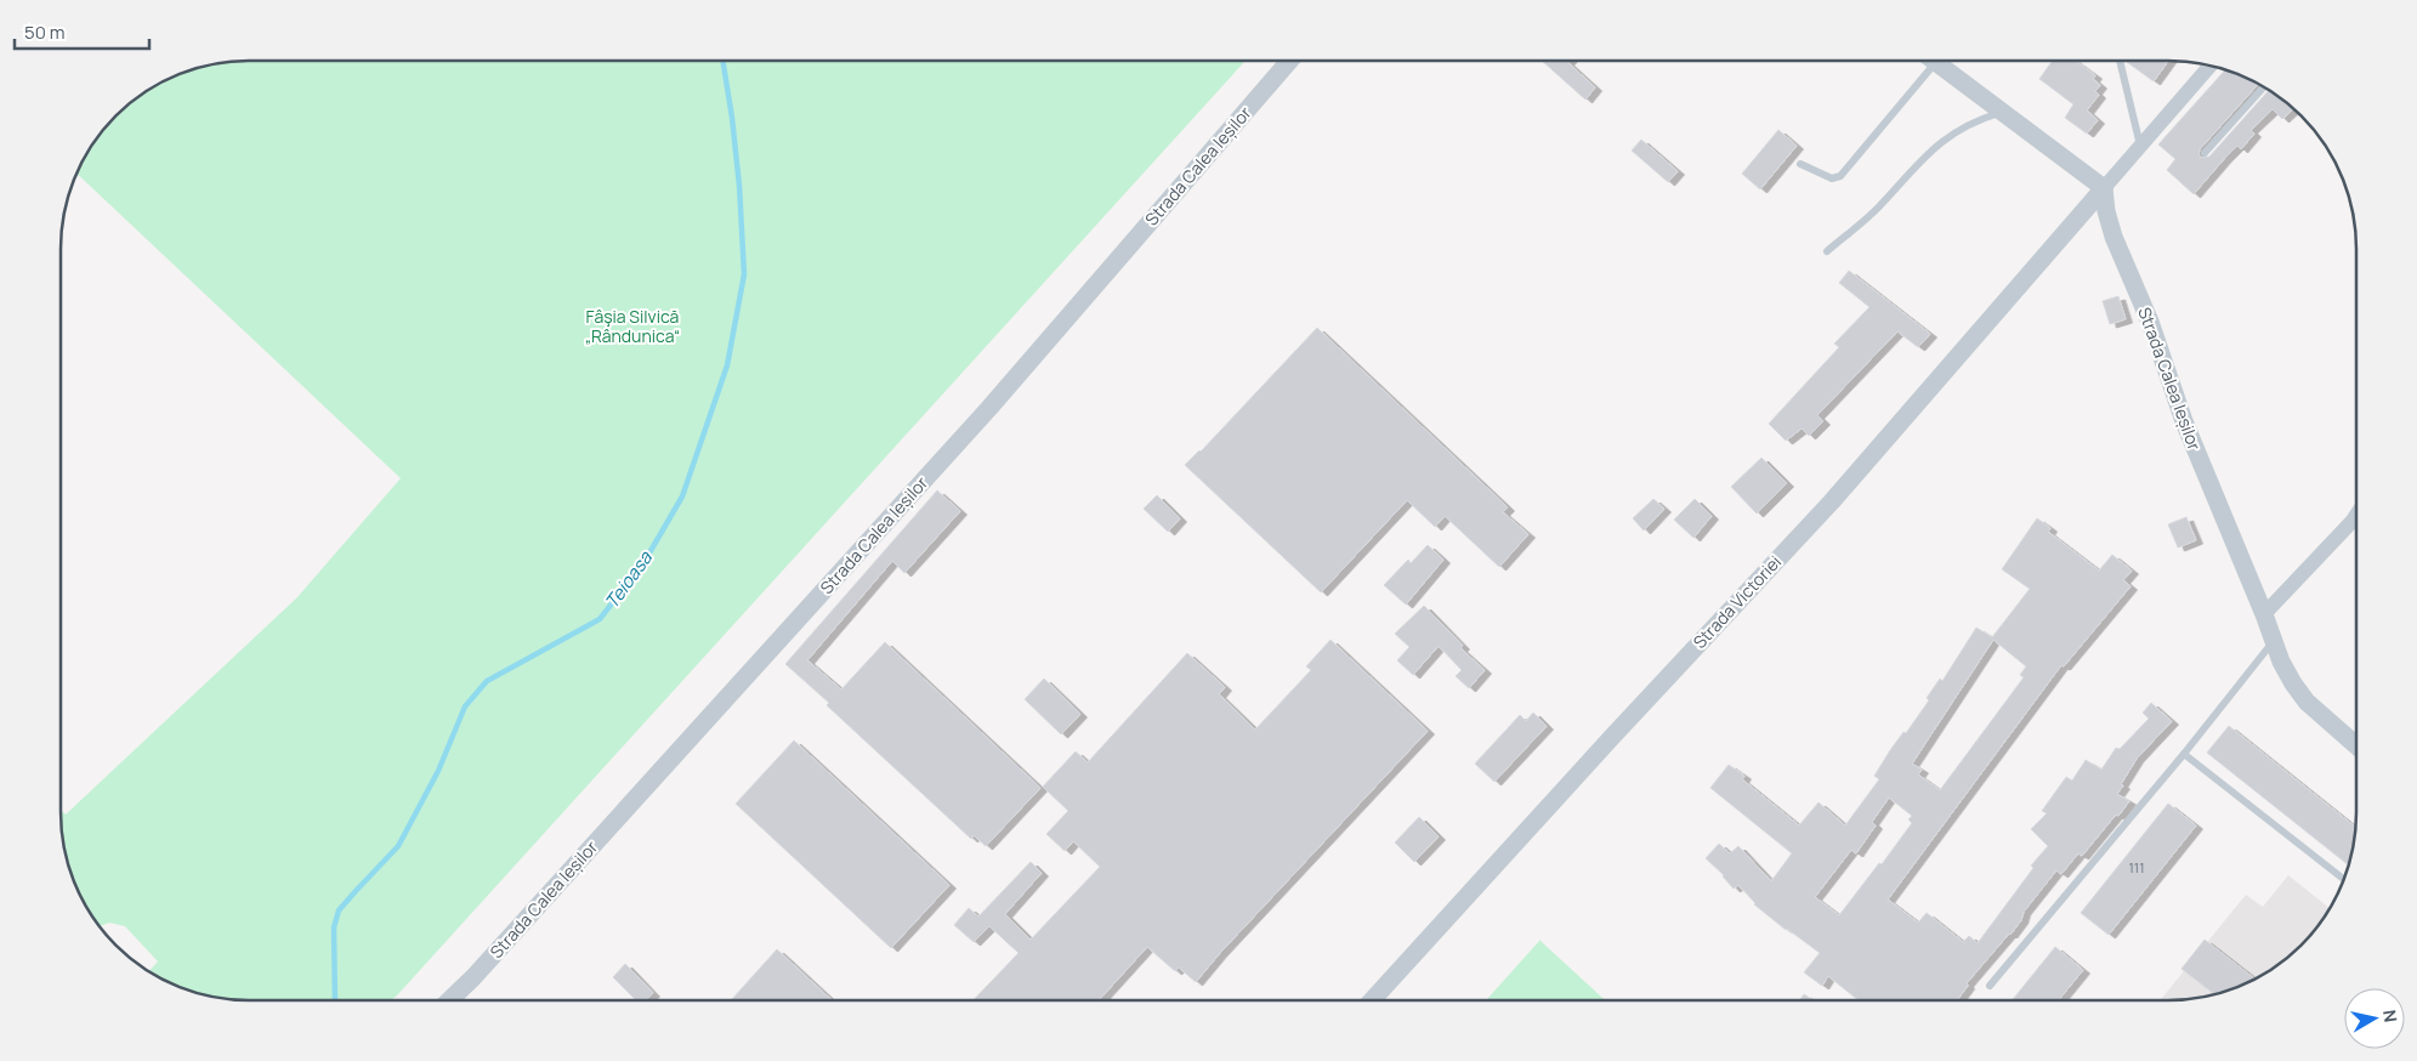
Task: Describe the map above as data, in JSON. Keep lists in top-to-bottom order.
{
  "streets": {
    "street": ["Strada Calea Ieșilor", "Strada Victoriei"]
  },
  "crossings": [
    ["Strada Calea Ieșilor", "Strada Victoriei"]
  ],
  "water": ["Teioasa"],
  "parks": ["Fâşia Silvică „Rândunica“"],
  "house_numbers": ["111"],
  "scale_bar": "50 m",
  "north": "right"
}
